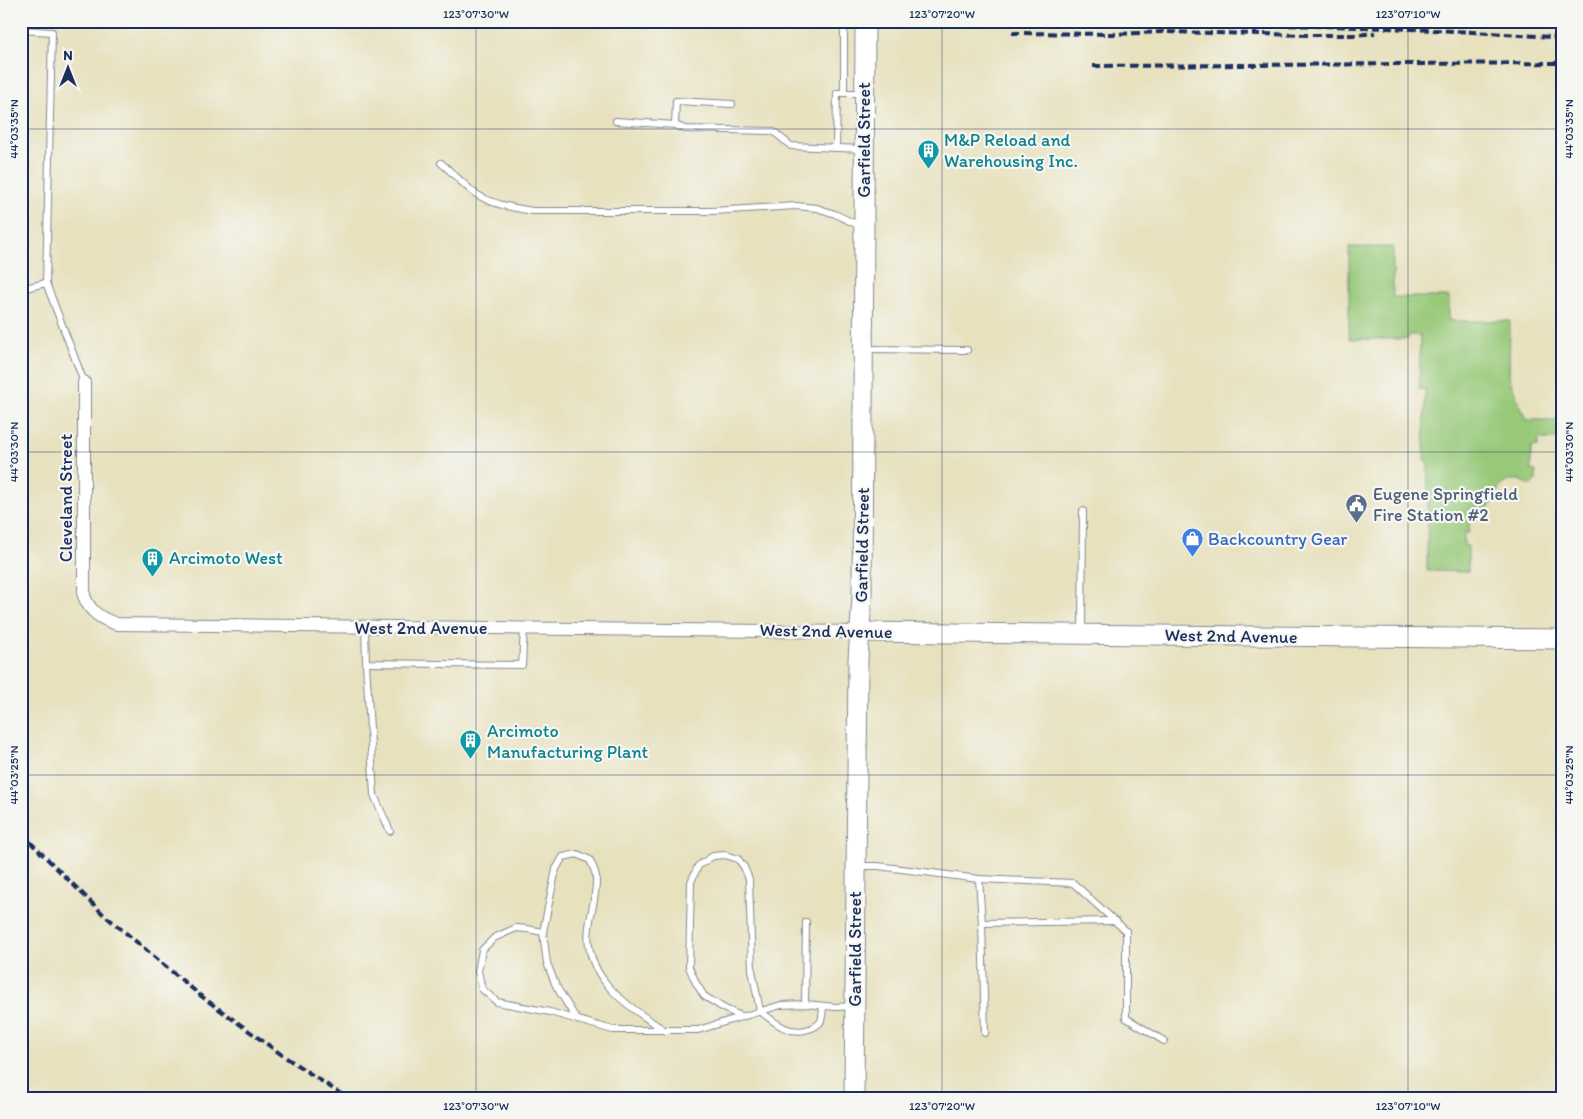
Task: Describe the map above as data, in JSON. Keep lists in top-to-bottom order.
{
  "streets": {
    "street": ["Garfield Street", "Cleveland Street", "West 2nd Avenue"]
  },
  "crossings": [
    ["Garfield Street", "West 2nd Avenue"],
    ["Cleveland Street", "West 2nd Avenue"]
  ],
  "places": {
    "building": ["M&P Reload and Warehousing Inc.", "Arcimoto West", "Arcimoto Manufacturing Plant"],
    "public building": ["Eugene Springfield Fire Station #2"],
    "shop": ["Backcountry Gear"]
  },
  "north": "top",
  "coordinates": [
    "123°07'30\"W",
    "123°07'20\"W",
    "123°07'10\"W",
    "44°03'35\"N",
    "44°03'30\"N",
    "44°03'25\"N"
  ]
}
